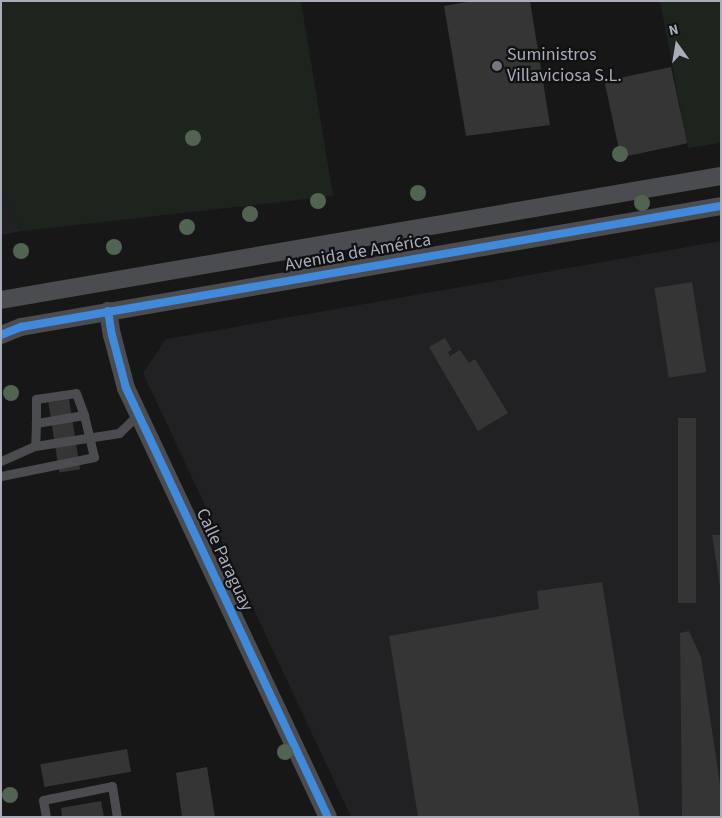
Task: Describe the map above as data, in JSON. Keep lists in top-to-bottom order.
{
  "streets": {
    "street": ["Avenida de América", "Calle Paraguay"]
  },
  "crossings": [
    ["Avenida de América", "Calle Paraguay"]
  ],
  "places": ["Suministros Villaviciosa S.L."],
  "north": "top"
}
